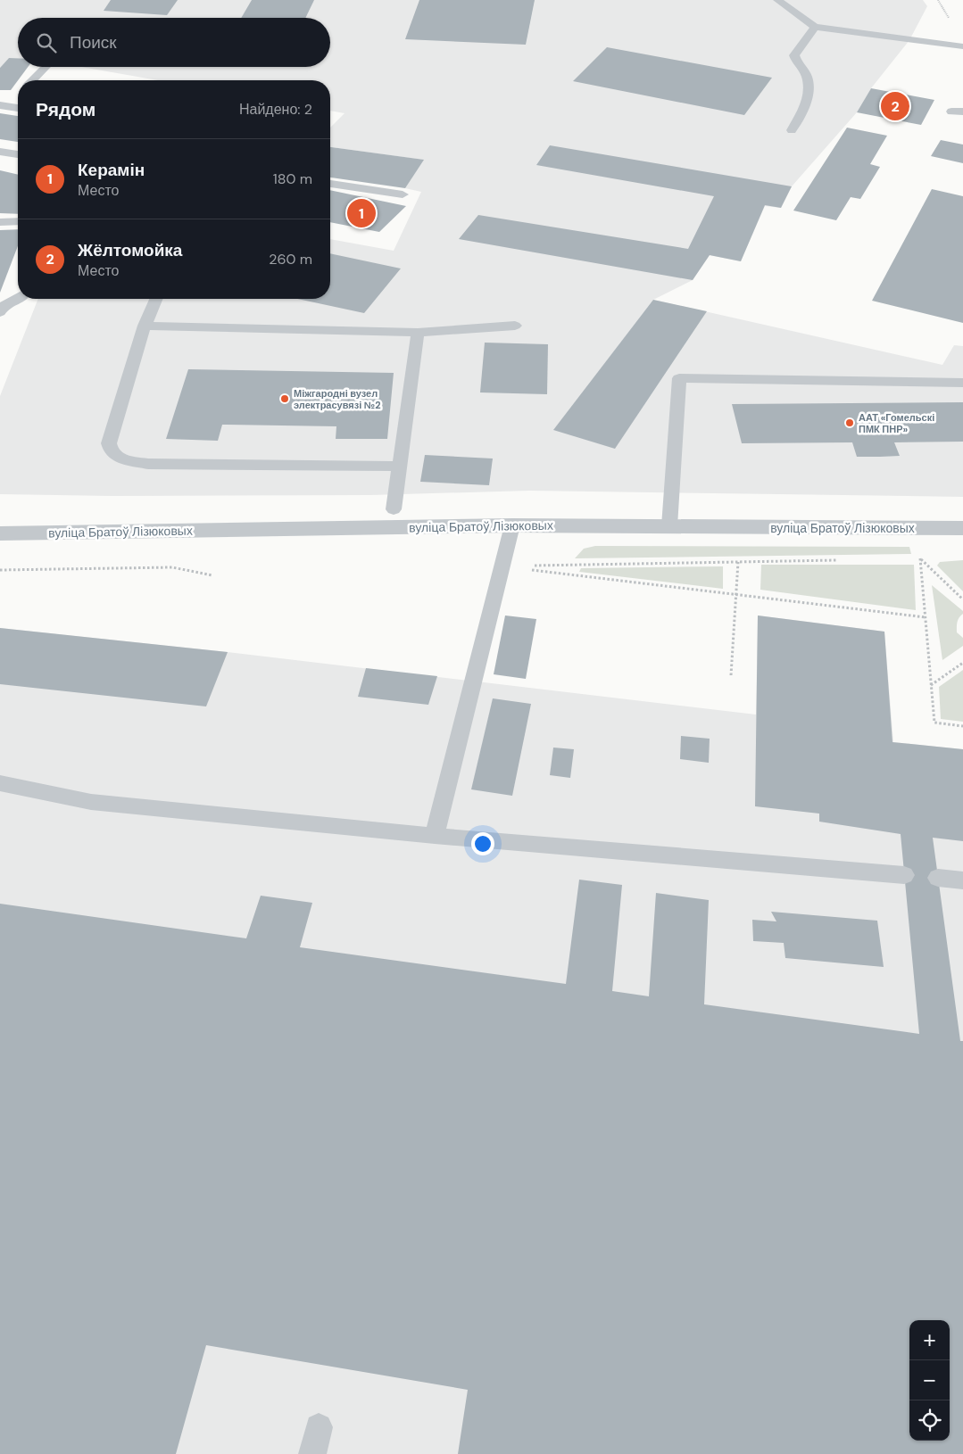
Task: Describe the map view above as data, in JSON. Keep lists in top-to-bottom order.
{
  "streets": {
    "street": ["вуліца Братоў Лізюковых"]
  },
  "places": ["Міжгародні вузел электрасувязі №2", "ААТ «Гомельскі ПМК ПНР»"],
  "page": {
    "search": "Поиск",
    "heading": ["Рядом", "Найдено: 2"],
    "pins": ["2", "1"],
    "list": [
      {
        "mark": "1",
        "name": "Керамін",
        "note": "Место",
        "value": "180 m"
      },
      {
        "mark": "2",
        "name": "Жёлтомойка",
        "note": "Место",
        "value": "260 m"
      }
    ],
    "map_buttons": ["+", "−"]
  }
}
